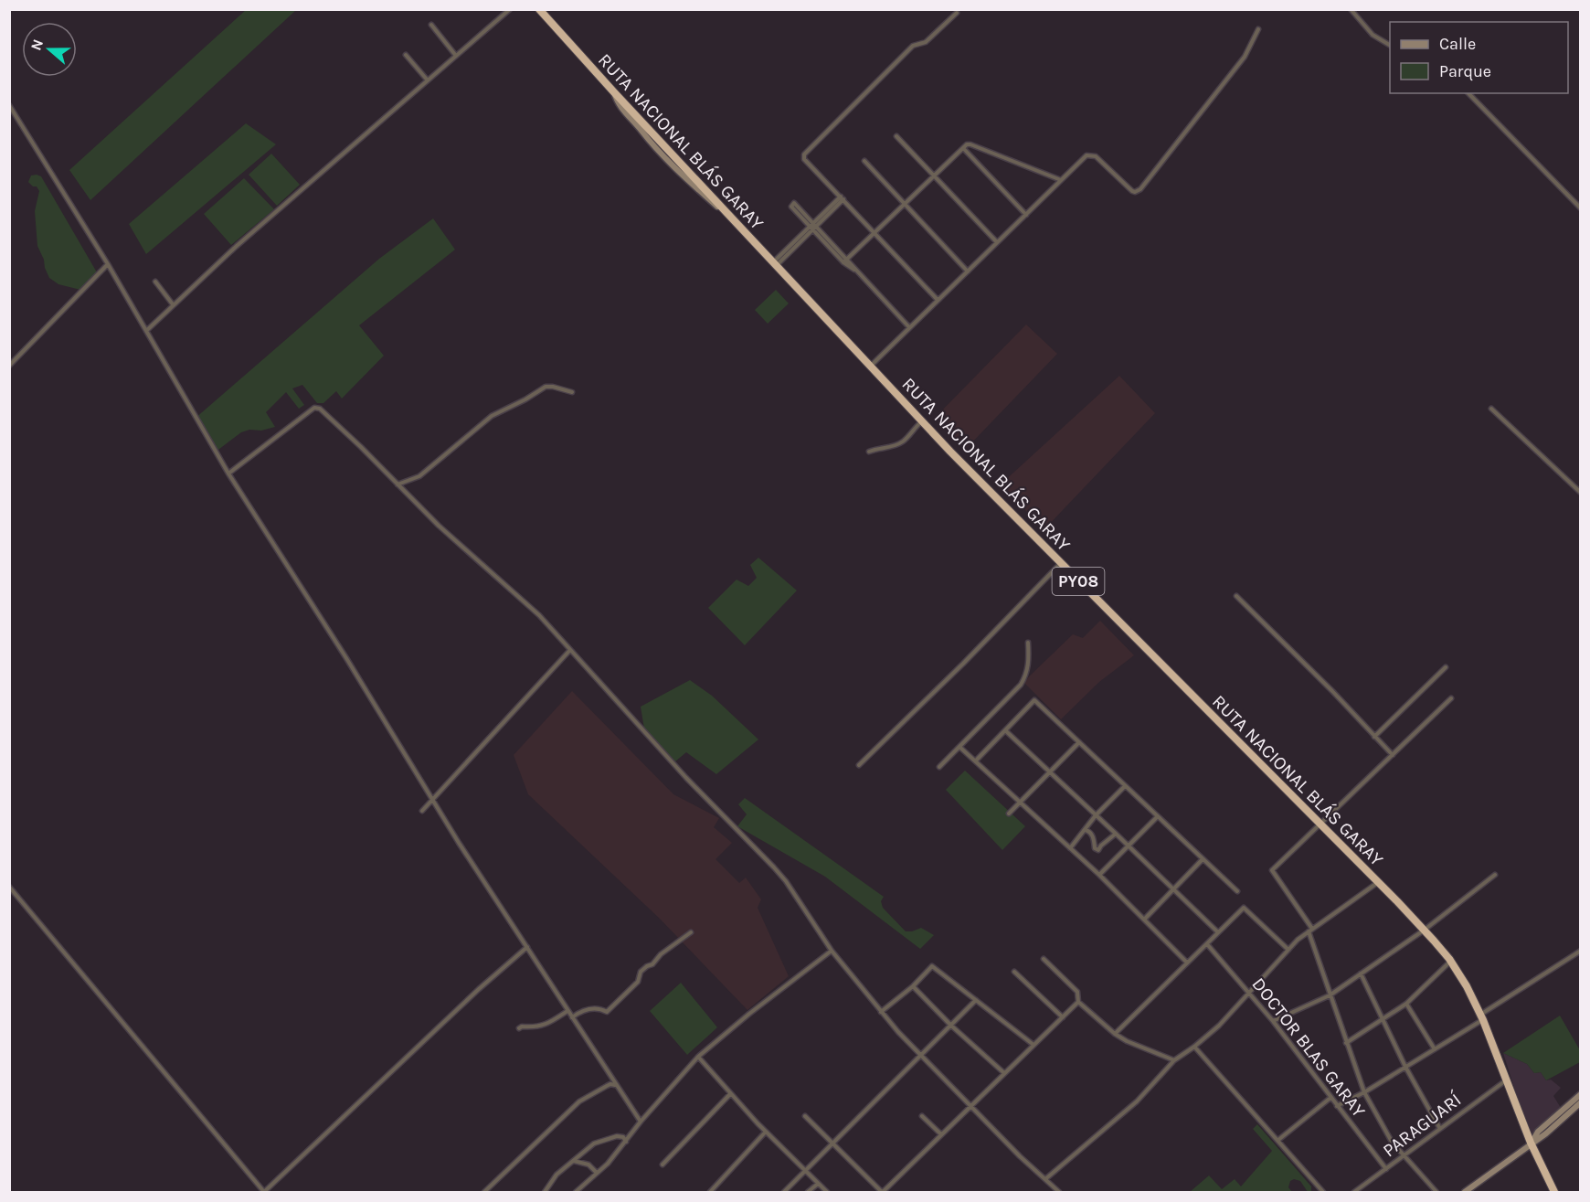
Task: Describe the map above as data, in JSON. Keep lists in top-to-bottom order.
{
  "streets": {
    "highway": ["RUTA NACIONAL BLÁS GARAY", "PY08"],
    "street": ["DOCTOR BLAS GARAY", "PARAGUARÍ"]
  },
  "crossings": [
    ["RUTA NACIONAL BLÁS GARAY", "PARAGUARÍ"],
    ["DOCTOR BLAS GARAY", "PARAGUARÍ"]
  ],
  "legend": ["Calle", "Parque"],
  "north": "left"
}
